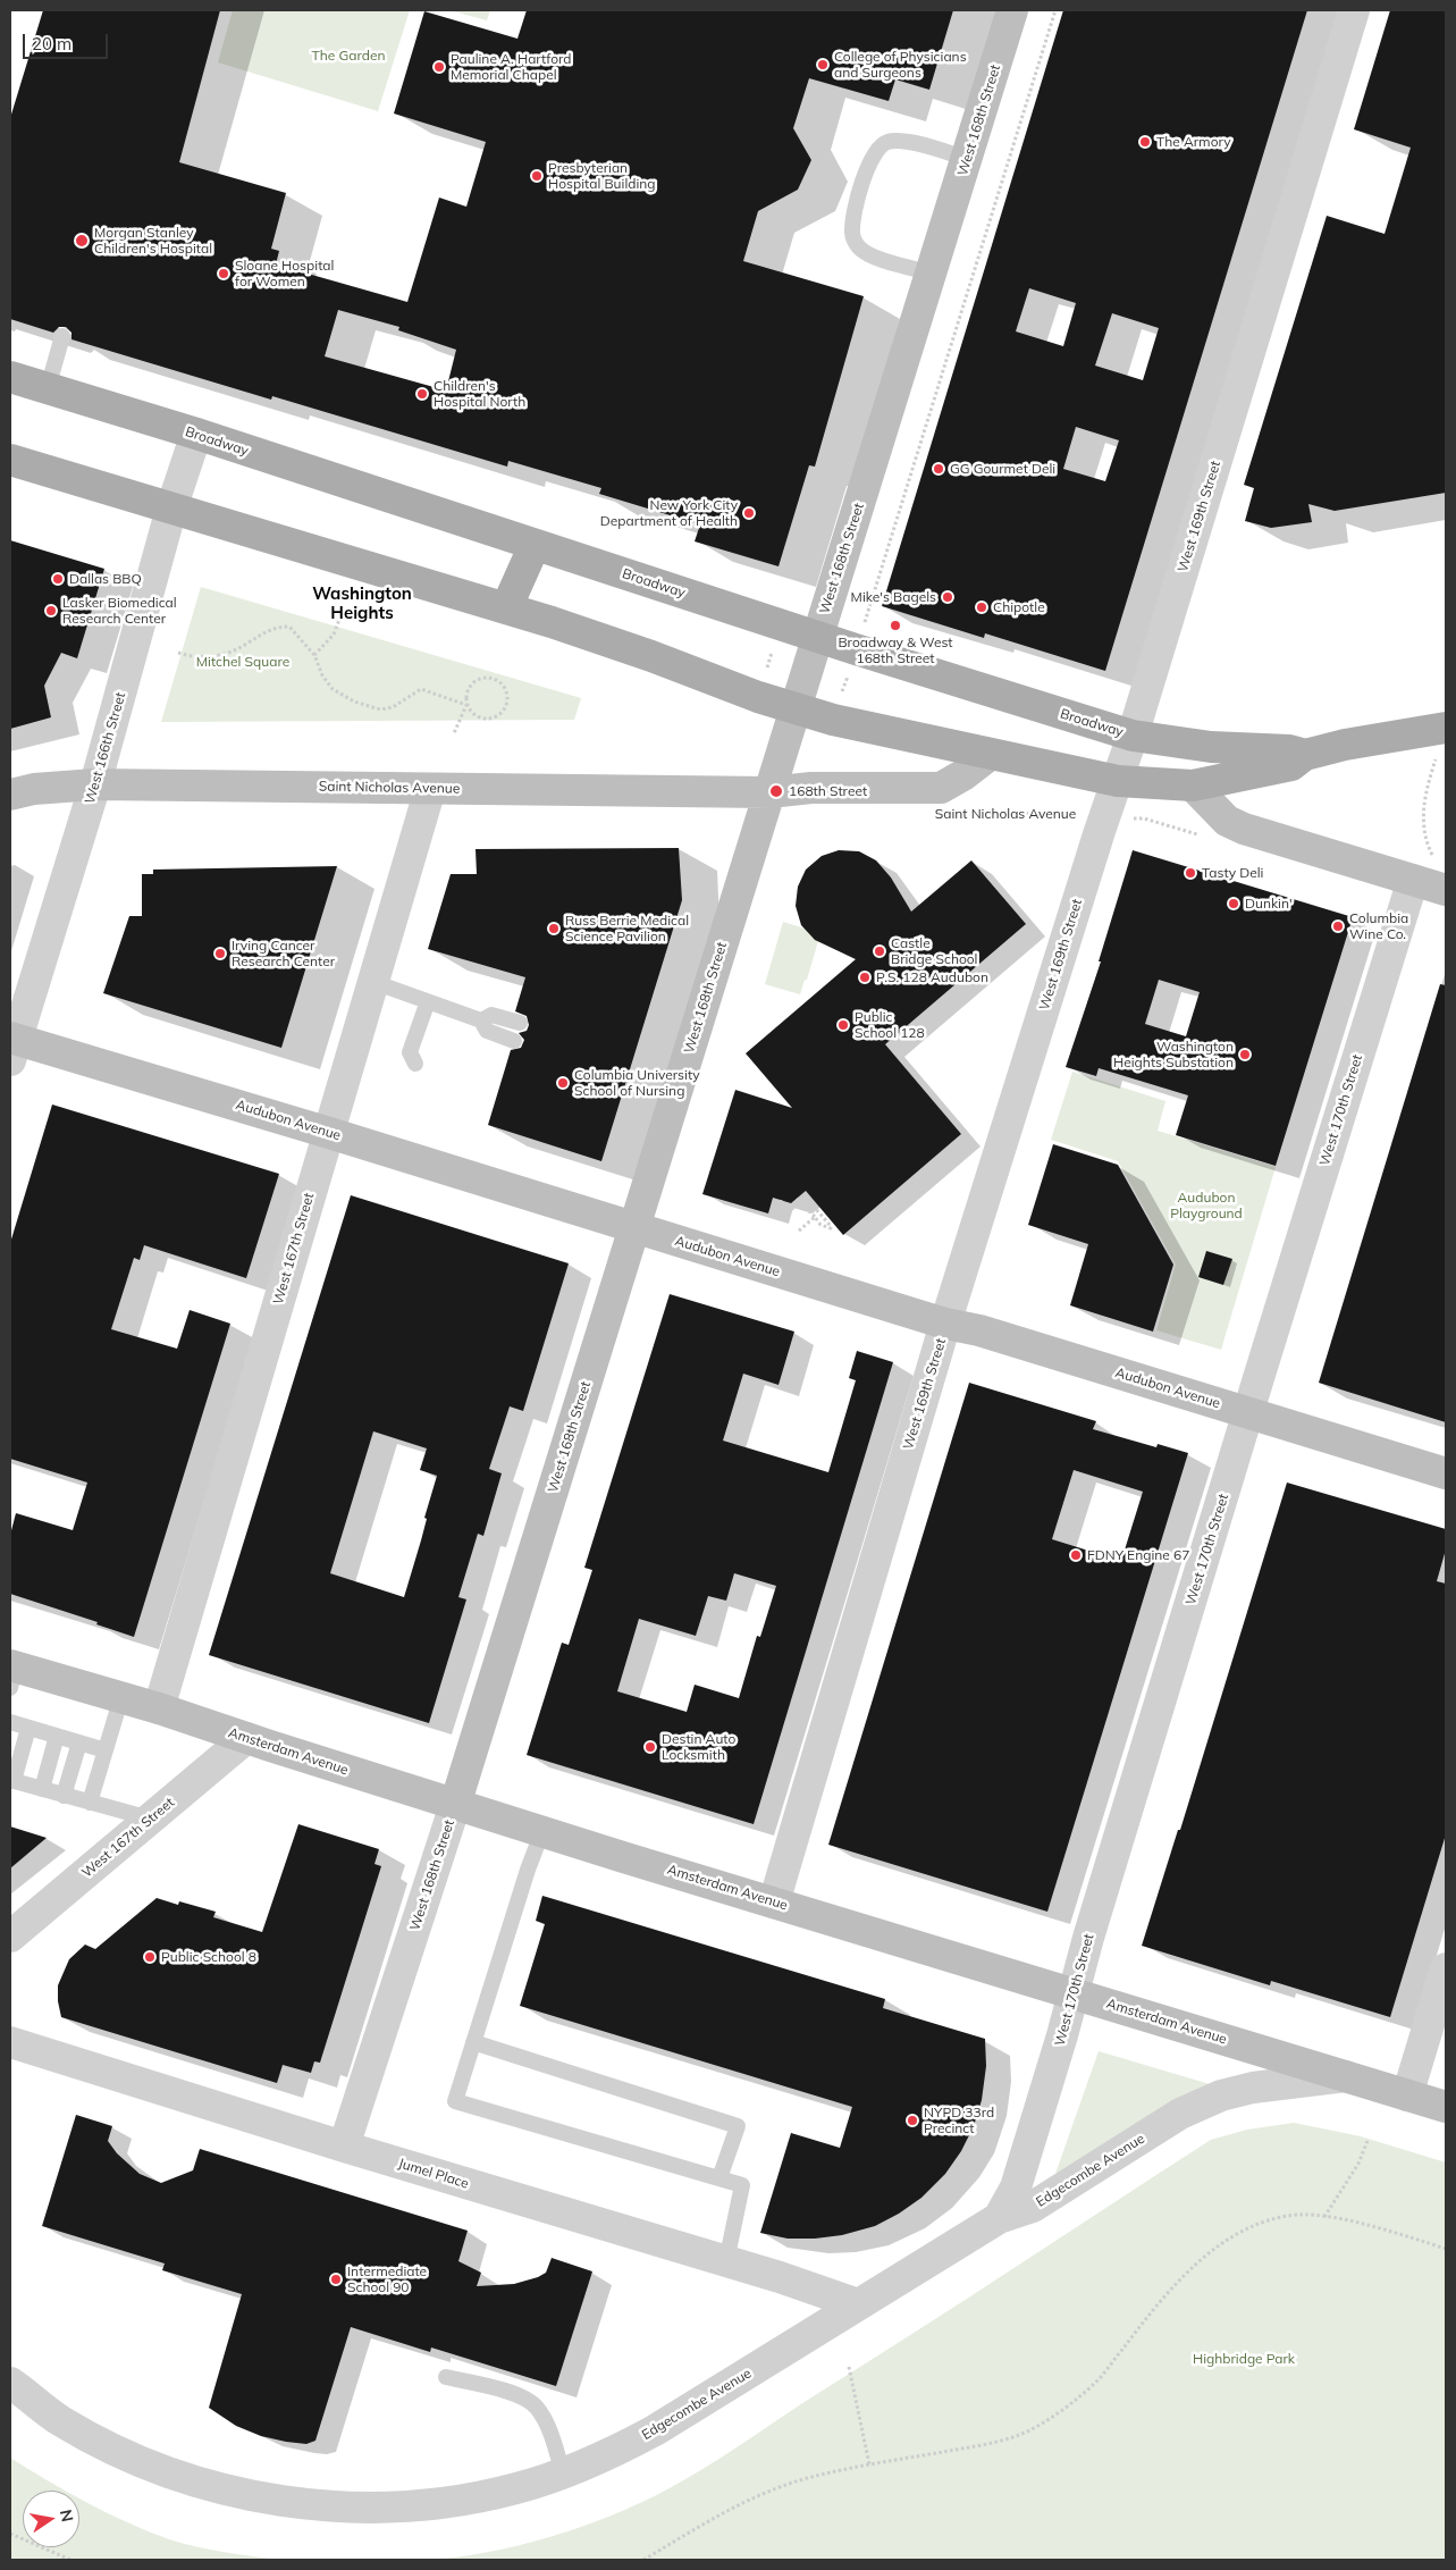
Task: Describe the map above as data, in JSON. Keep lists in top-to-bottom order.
{
  "streets": {
    "main road": ["Broadway"],
    "street": [
      "West 168th Street",
      "West 169th Street",
      "West 166th Street",
      "Saint Nicholas Avenue",
      "West 170th Street",
      "Audubon Avenue",
      "West 167th Street",
      "Amsterdam Avenue",
      "Edgecombe Avenue",
      "Jumel Place"
    ]
  },
  "crossings": [
    ["West 168th Street", "Broadway"],
    ["West 168th Street", "Saint Nicholas Avenue"],
    ["West 168th Street", "Audubon Avenue"],
    ["West 168th Street", "Amsterdam Avenue"],
    ["West 168th Street", "Jumel Place"],
    ["Broadway", "West 169th Street"],
    ["Broadway", "West 166th Street"],
    ["Broadway", "Saint Nicholas Avenue"],
    ["West 169th Street", "Saint Nicholas Avenue"],
    ["West 169th Street", "Audubon Avenue"],
    ["West 169th Street", "Amsterdam Avenue"],
    ["West 166th Street", "Saint Nicholas Avenue"],
    ["West 166th Street", "Audubon Avenue"],
    ["Saint Nicholas Avenue", "West 167th Street"],
    ["West 170th Street", "Audubon Avenue"],
    ["West 170th Street", "Amsterdam Avenue"],
    ["West 170th Street", "Edgecombe Avenue"],
    ["Audubon Avenue", "West 167th Street"],
    ["West 167th Street", "Amsterdam Avenue"],
    ["Amsterdam Avenue", "Edgecombe Avenue"],
    ["Edgecombe Avenue", "Jumel Place"]
  ],
  "districts": ["Washington Heights"],
  "parks": [
    "The Garden",
    "Mitchel Square",
    "Audubon Playground",
    "Highbridge Park"
  ],
  "places": [
    "College of Physicians and Surgeons",
    "Pauline A. Hartford Memorial Chapel",
    "The Armory",
    "Presbyterian Hospital Building",
    "Morgan Stanley Children's Hospital",
    "Sloane Hospital for Women",
    "Children's Hospital North",
    "GG Gourmet Deli",
    "New York City Department of Health",
    "Dallas BBQ",
    "Mike's Bagels",
    "Chipotle",
    "Lasker Biomedical Research Center",
    "Broadway & West 168th Street",
    "168th Street",
    "Tasty Deli",
    "Dunkin'",
    "Columbia Wine Co.",
    "Russ Berrie Medical Science Pavilion",
    "Castle Bridge School",
    "Irving Cancer Research Center",
    "P.S. 128 Audubon",
    "Public School 128",
    "Washington Heights Substation",
    "Columbia University School of Nursing",
    "FDNY Engine 67",
    "Destin Auto Locksmith",
    "Public School 8",
    "NYPD 33rd Precinct",
    "Intermediate School 90"
  ],
  "scale_bar": "20 m",
  "north": "right"
}
